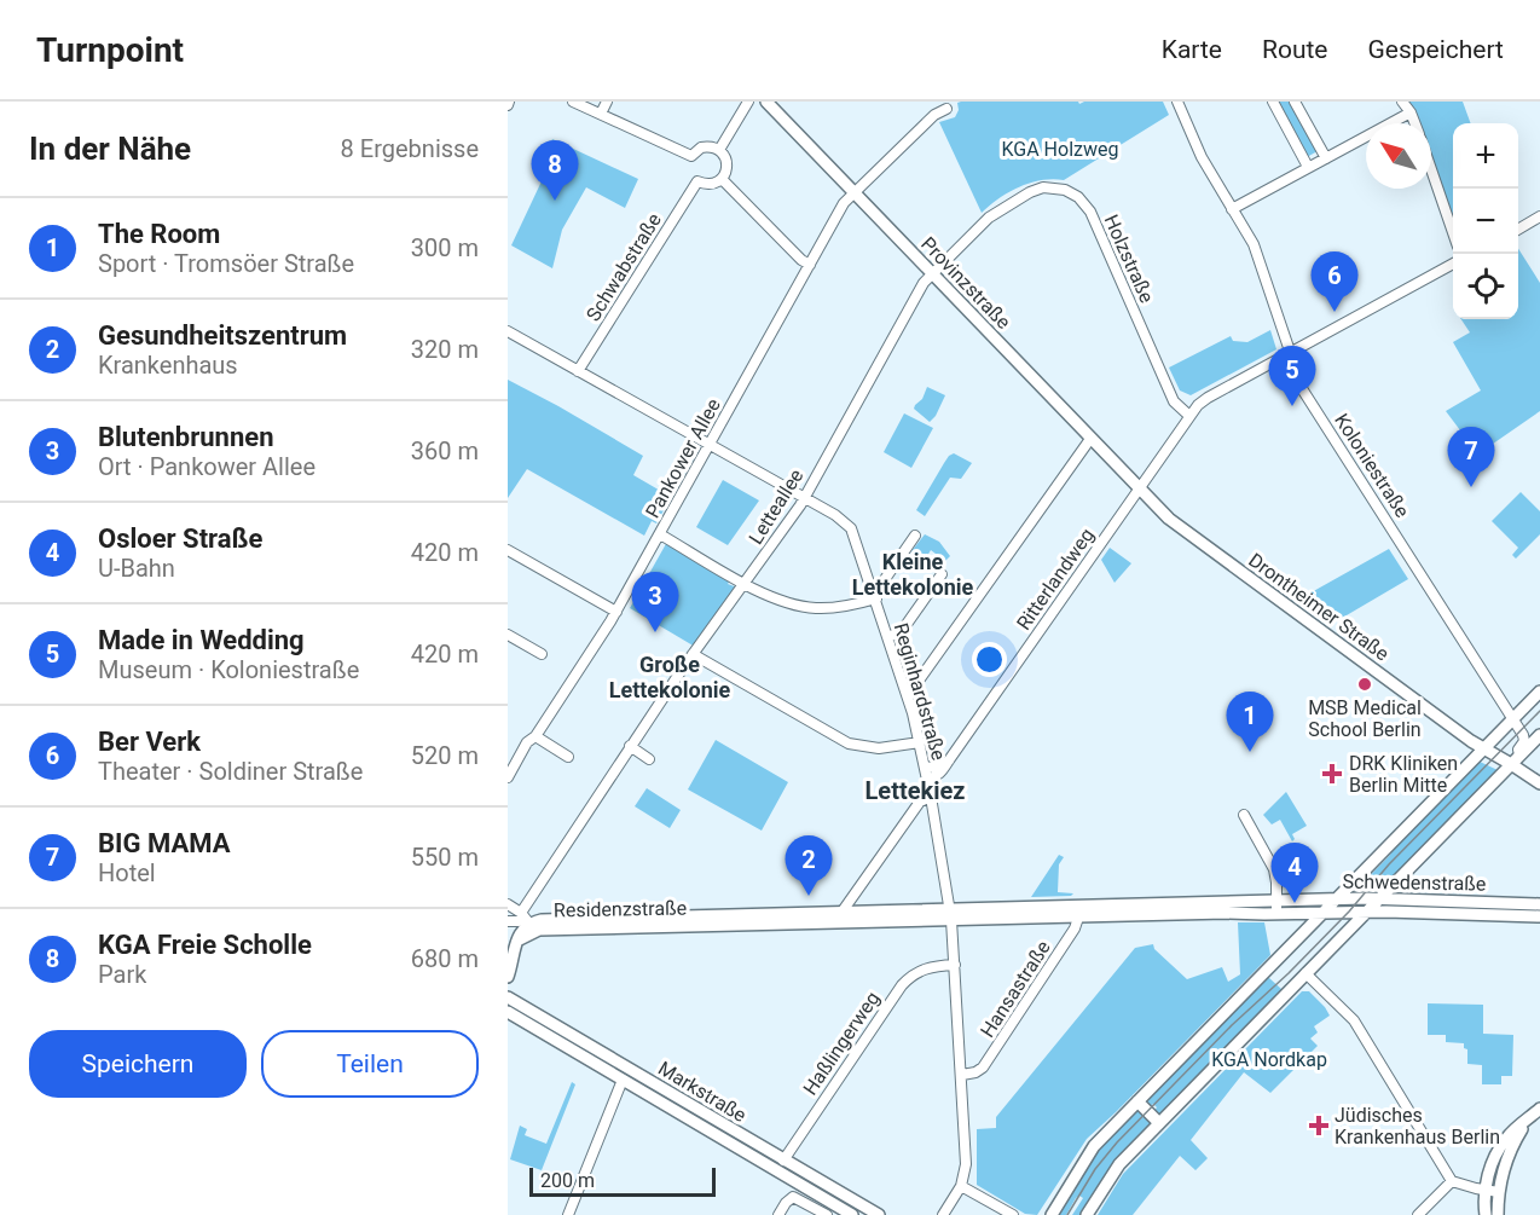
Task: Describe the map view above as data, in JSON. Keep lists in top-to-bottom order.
{
  "streets": {
    "main road": [
      "Provinzstraße",
      "Drontheimer Straße",
      "Schwedenstraße",
      "Residenzstraße",
      "Markstraße"
    ],
    "street": [
      "Holzstraße",
      "Schwabstraße",
      "Pankower Allee",
      "Koloniestraße",
      "Letteallee",
      "Ritterlandweg",
      "Reginhardstraße",
      "Hansastraße",
      "Haßlingerweg"
    ]
  },
  "crossings": [
    ["Holzstraße", "Provinzstraße"],
    ["Holzstraße", "Letteallee"],
    ["Holzstraße", "Ritterlandweg"],
    ["Schwabstraße", "Reginhardstraße"],
    ["Provinzstraße", "Pankower Allee"],
    ["Provinzstraße", "Letteallee"],
    ["Provinzstraße", "Ritterlandweg"],
    ["Provinzstraße", "Drontheimer Straße"],
    ["Pankower Allee", "Reginhardstraße"],
    ["Koloniestraße", "Ritterlandweg"],
    ["Koloniestraße", "Drontheimer Straße"],
    ["Letteallee", "Reginhardstraße"],
    ["Letteallee", "Residenzstraße"],
    ["Ritterlandweg", "Drontheimer Straße"],
    ["Ritterlandweg", "Reginhardstraße"],
    ["Reginhardstraße", "Residenzstraße"],
    ["Reginhardstraße", "Hansastraße"],
    ["Reginhardstraße", "Haßlingerweg"],
    ["Schwedenstraße", "Residenzstraße"],
    ["Residenzstraße", "Hansastraße"],
    ["Haßlingerweg", "Markstraße"]
  ],
  "districts": ["Kleine Lettekolonie", "Große Lettekolonie", "Lettekiez"],
  "parks": ["KGA Holzweg", "KGA Nordkap"],
  "places": {
    "other": ["MSB Medical School Berlin"],
    "health": ["DRK Kliniken Berlin Mitte", "Jüdisches Krankenhaus Berlin"]
  },
  "scale_bar": "200 m",
  "north": "top left",
  "page": {
    "header": "Turnpoint",
    "nav": ["Karte", "Route", "Gespeichert"],
    "heading": ["In der Nähe", "8 Ergebnisse"],
    "map_buttons": ["+", "−"],
    "pins": [
      "8",
      "6",
      "5",
      "7",
      "3",
      "1",
      "2",
      "4"
    ],
    "list": [
      {
        "mark": "1",
        "name": "The Room",
        "note": "Sport · Tromsöer Straße",
        "value": "300 m"
      },
      {
        "mark": "2",
        "name": "Gesundheitszentrum",
        "note": "Krankenhaus",
        "value": "320 m"
      },
      {
        "mark": "3",
        "name": "Blutenbrunnen",
        "note": "Ort · Pankower Allee",
        "value": "360 m"
      },
      {
        "mark": "4",
        "name": "Osloer Straße",
        "note": "U-Bahn",
        "value": "420 m"
      },
      {
        "mark": "5",
        "name": "Made in Wedding",
        "note": "Museum · Koloniestraße",
        "value": "420 m"
      },
      {
        "mark": "6",
        "name": "Ber Verk",
        "note": "Theater · Soldiner Straße",
        "value": "520 m"
      },
      {
        "mark": "7",
        "name": "BIG MAMA",
        "note": "Hotel",
        "value": "550 m"
      },
      {
        "mark": "8",
        "name": "KGA Freie Scholle",
        "note": "Park",
        "value": "680 m"
      }
    ],
    "buttons": ["Speichern", "Teilen"],
    "scale": "200 m"
  }
}
